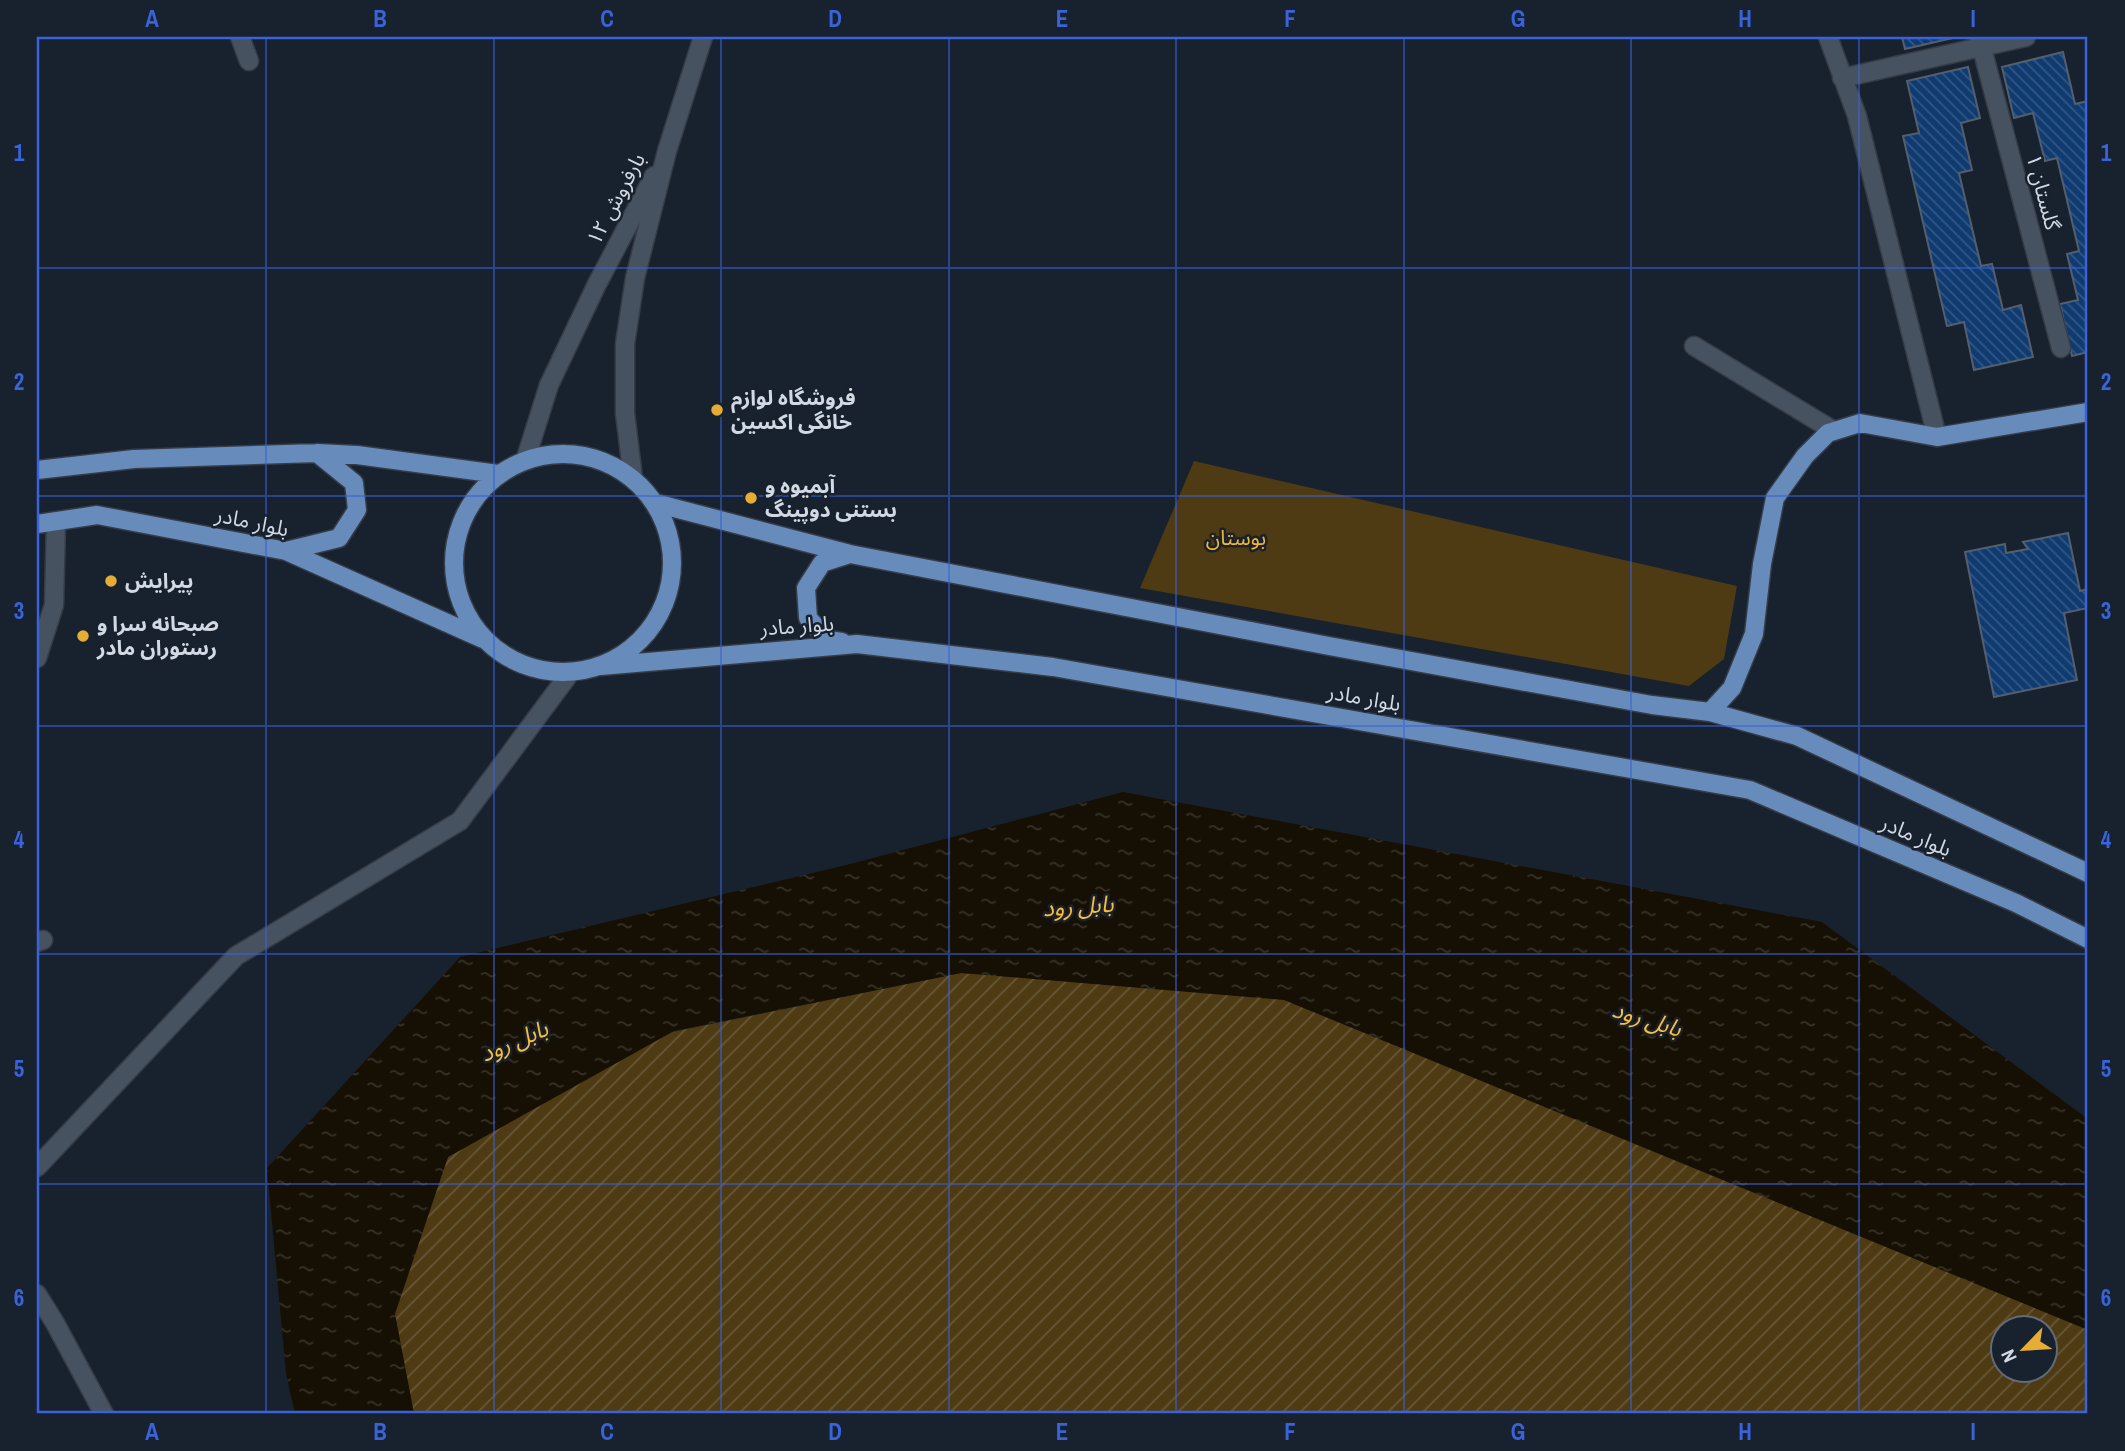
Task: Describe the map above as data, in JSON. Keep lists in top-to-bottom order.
{
  "streets": {
    "main road": ["بلوار مادر"],
    "street": ["گلستان ۱", "بارفروش ۱۲"]
  },
  "crossings": [
    ["بارفروش ۱۲", "بلوار مادر"]
  ],
  "water": ["بابل رود"],
  "parks": ["بوستان"],
  "places": [
    "فروشگاه لوازم خانگی اکسین",
    "آبمیوه و بستنی دوپینگ",
    "پیرایش",
    "صبحانه سرا و رستوران مادر"
  ],
  "north": "bottom left",
  "grid": {
    "columns": [
      "A",
      "B",
      "C",
      "D",
      "E",
      "F",
      "G",
      "H",
      "I"
    ],
    "rows": [
      "1",
      "2",
      "3",
      "4",
      "5",
      "6"
    ]
  }
}
